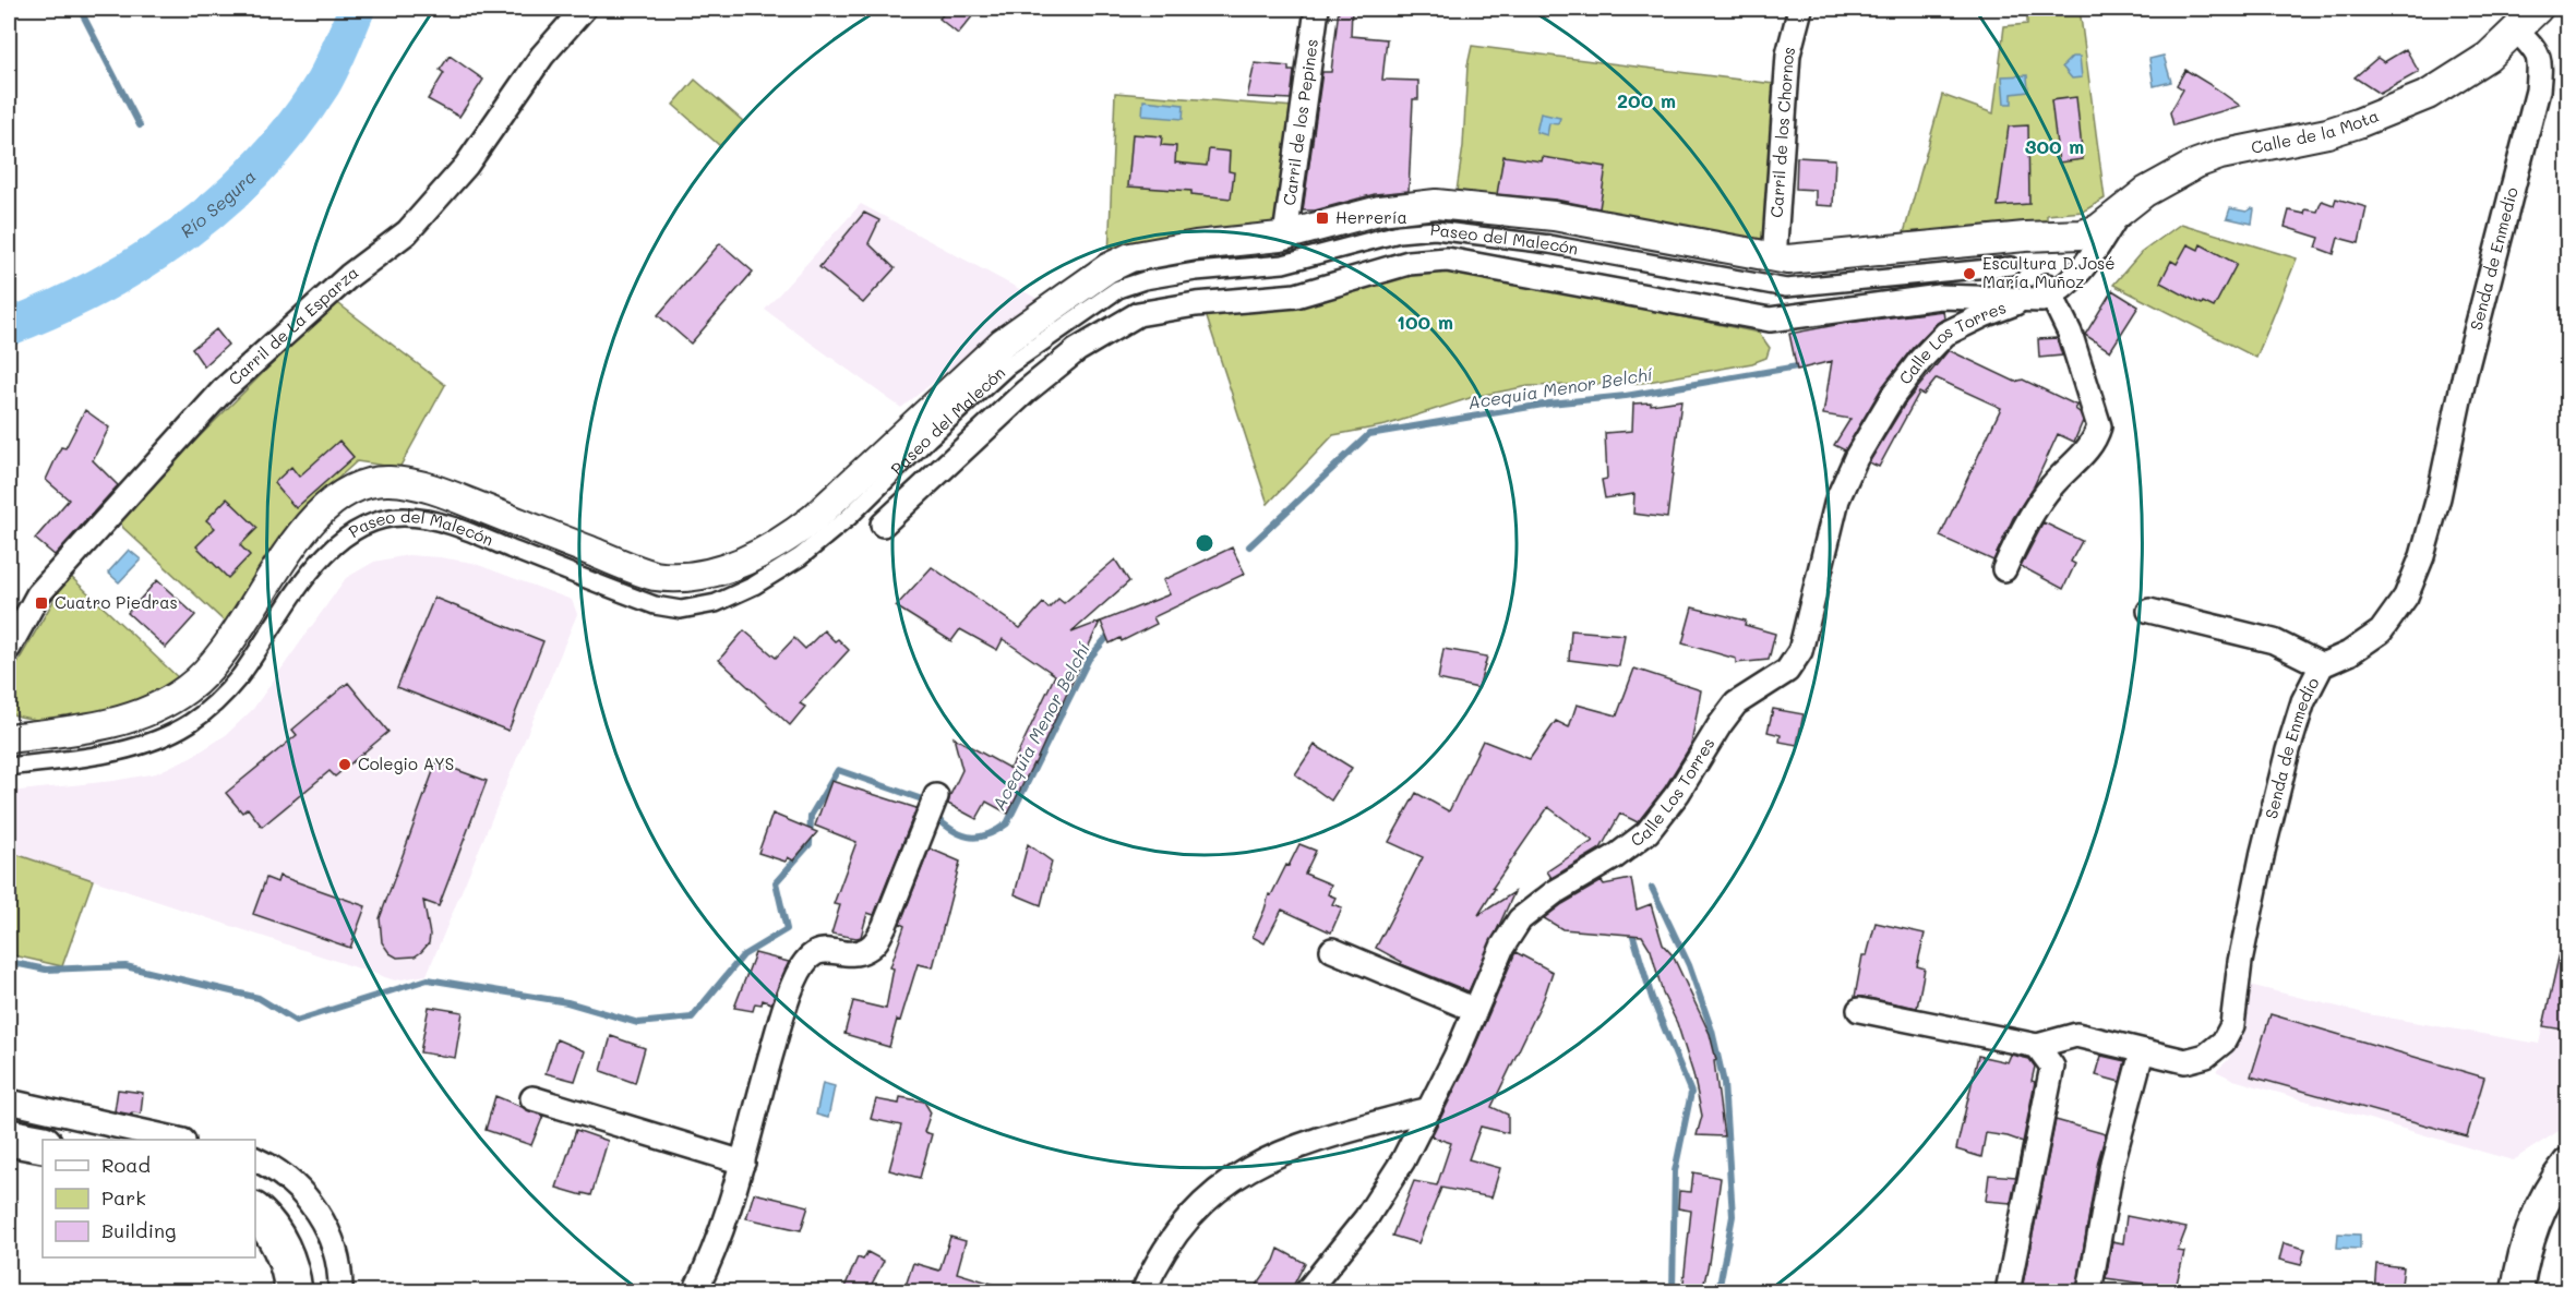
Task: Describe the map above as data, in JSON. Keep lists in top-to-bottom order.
{
  "streets": {
    "street": [
      "Carril de los Pepines",
      "Calle de la Mota",
      "Carril de los Chornos",
      "Paseo del Malecón",
      "Senda de Enmedio",
      "Carril de La Esparza",
      "Calle Los Torres"
    ]
  },
  "crossings": [
    ["Calle de la Mota", "Senda de Enmedio"]
  ],
  "water": ["Río Segura", "Acequia Menor Belchí"],
  "places": {
    "transit": ["Herrería", "Cuatro Piedras"],
    "other": ["Escultura D.José María Muñoz", "Colegio AYS"]
  },
  "legend": ["Road", "Park", "Building"],
  "rings": ["200 m", "300 m", "100 m"]
}
